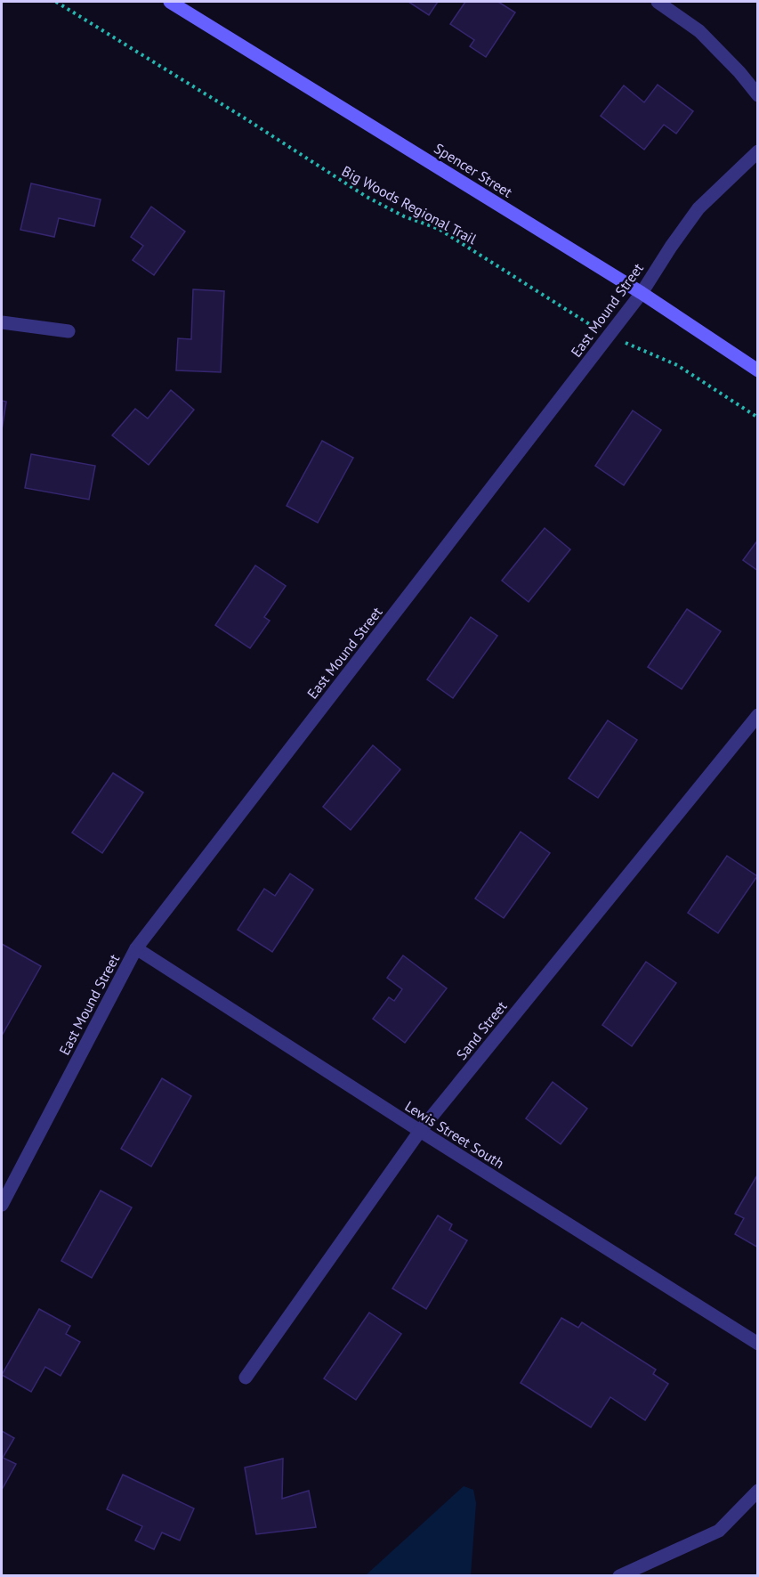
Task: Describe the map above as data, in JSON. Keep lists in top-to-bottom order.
{
  "streets": {
    "street": [
      "Spencer Street",
      "East Mound Street",
      "Sand Street",
      "Lewis Street South"
    ],
    "path": ["Big Woods Regional Trail"]
  },
  "crossings": [
    ["Spencer Street", "East Mound Street"],
    ["Big Woods Regional Trail", "East Mound Street"],
    ["East Mound Street", "Lewis Street South"],
    ["Sand Street", "Lewis Street South"]
  ]
}
